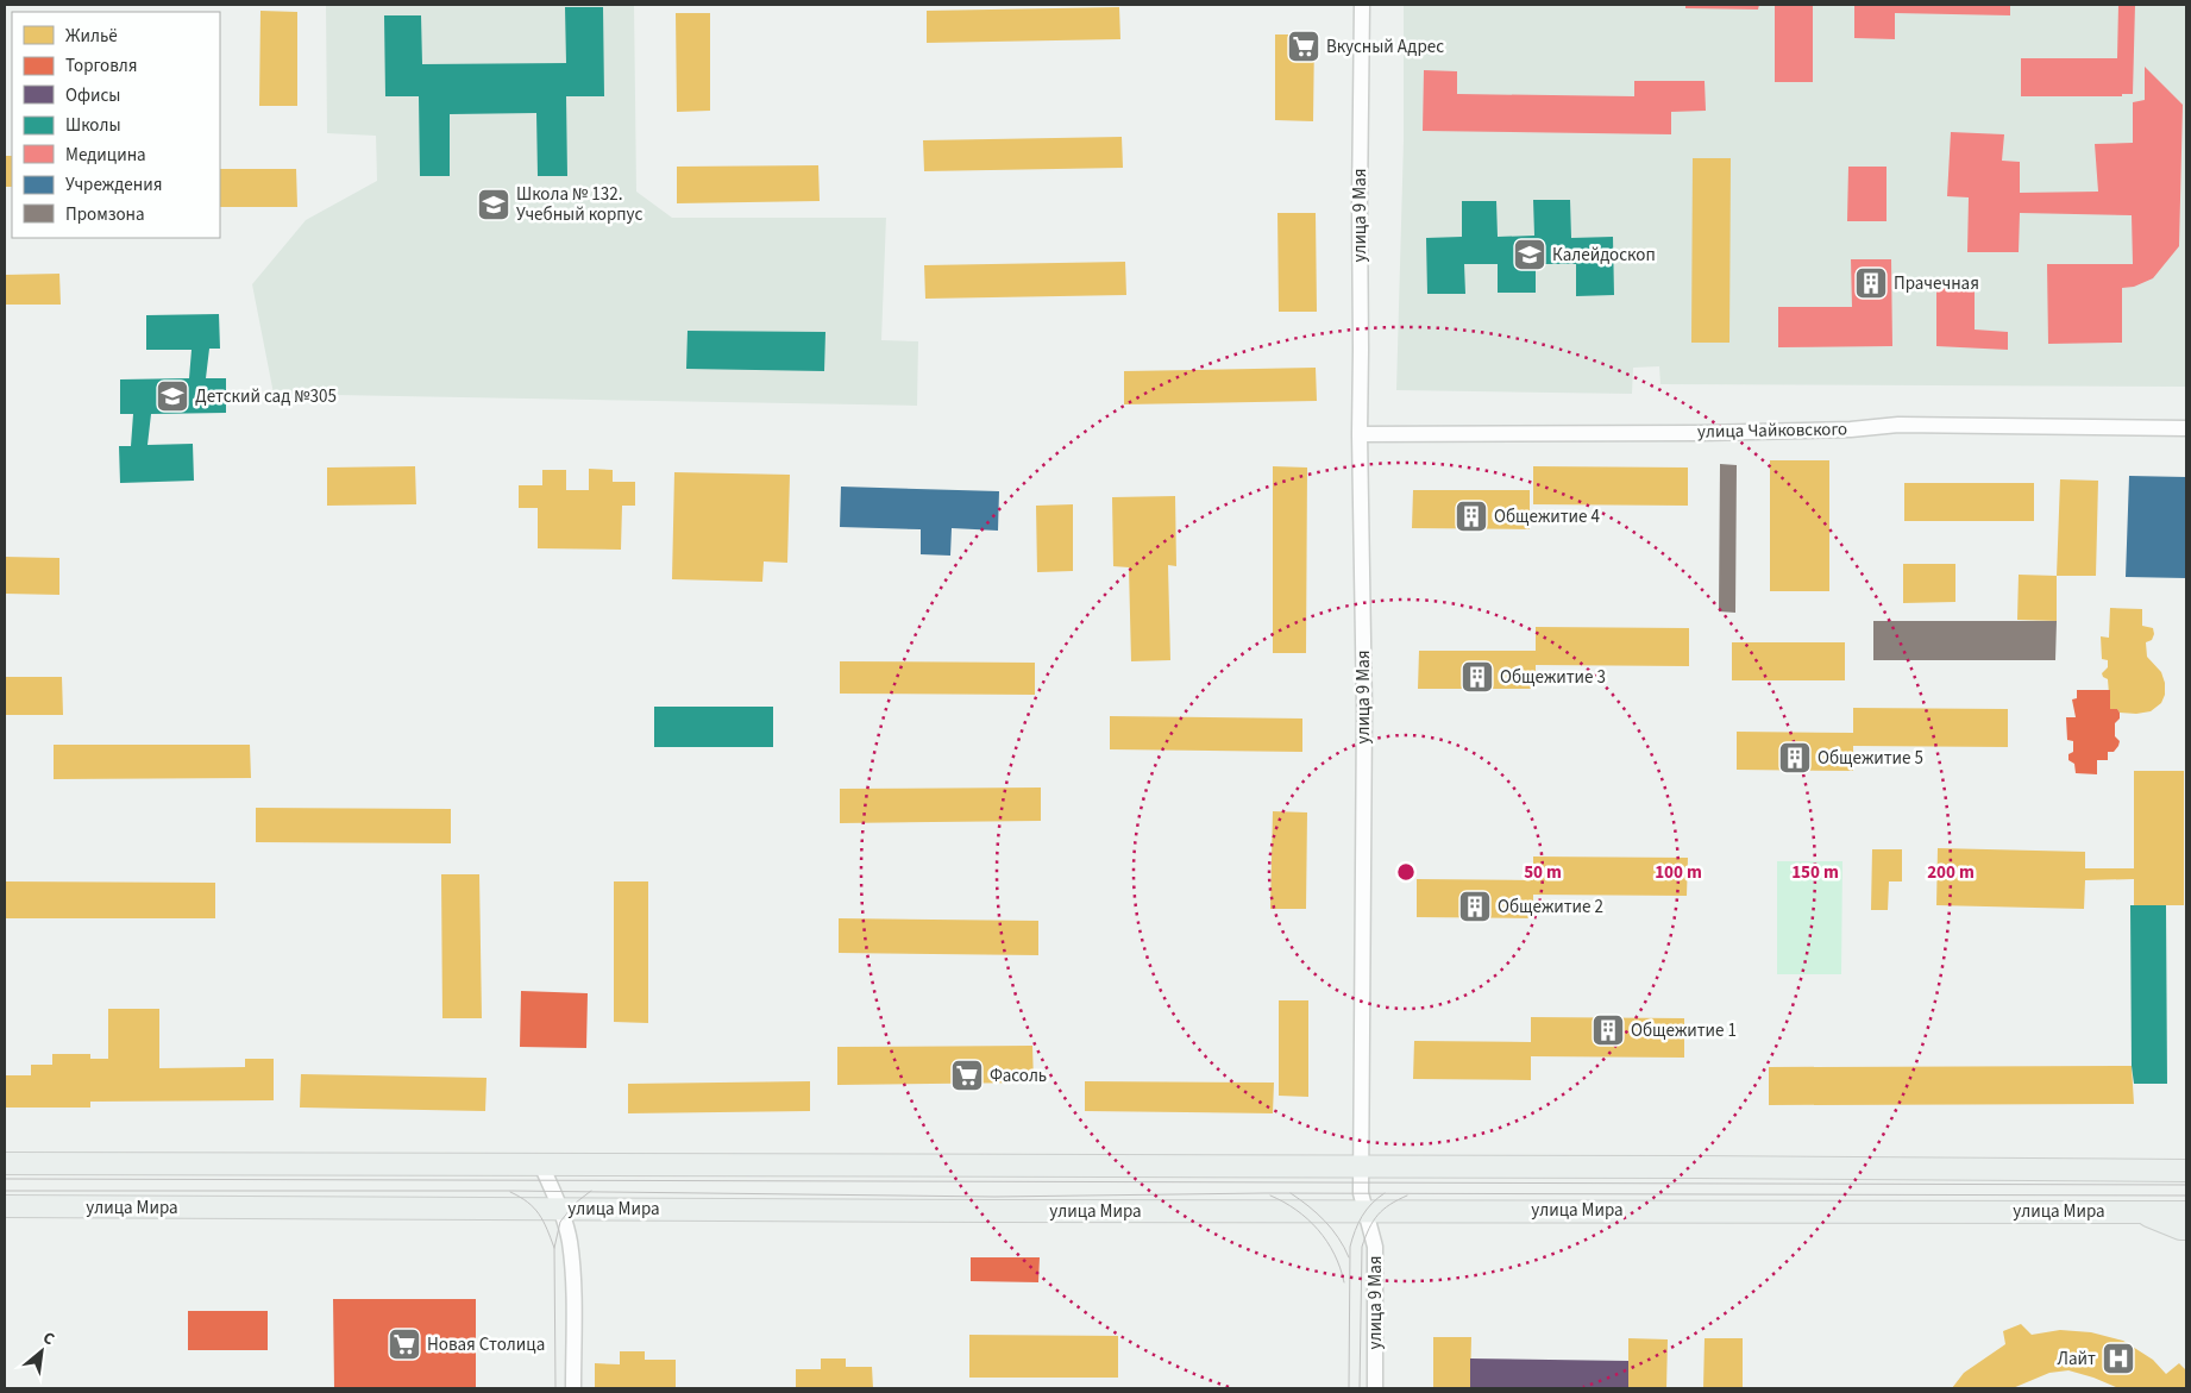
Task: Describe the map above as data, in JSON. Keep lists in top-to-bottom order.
{
  "streets": {
    "main road": ["улица Мира"],
    "street": ["улица 9 Мая", "улица Чайковского"]
  },
  "crossings": [
    ["улица 9 Мая", "улица Чайковского"],
    ["улица 9 Мая", "улица Мира"]
  ],
  "places": {
    "supermarket": ["Вкусный Адрес", "Фасоль", "Новая Столица"],
    "school or university": ["Школа № 132. Учебный корпус", "Калейдоскоп", "Детский сад №305"],
    "building": [
      "Прачечная",
      "Общежитие 4",
      "Общежитие 3",
      "Общежитие 5",
      "Общежитие 2",
      "Общежитие 1"
    ],
    "hospital": ["Лайт"]
  },
  "legend": [
    "Жильё",
    "Торговля",
    "Офисы",
    "Школы",
    "Медицина",
    "Учреждения",
    "Промзона"
  ],
  "north": "top right",
  "rings": [
    "50 m",
    "100 m",
    "150 m",
    "200 m"
  ]
}
